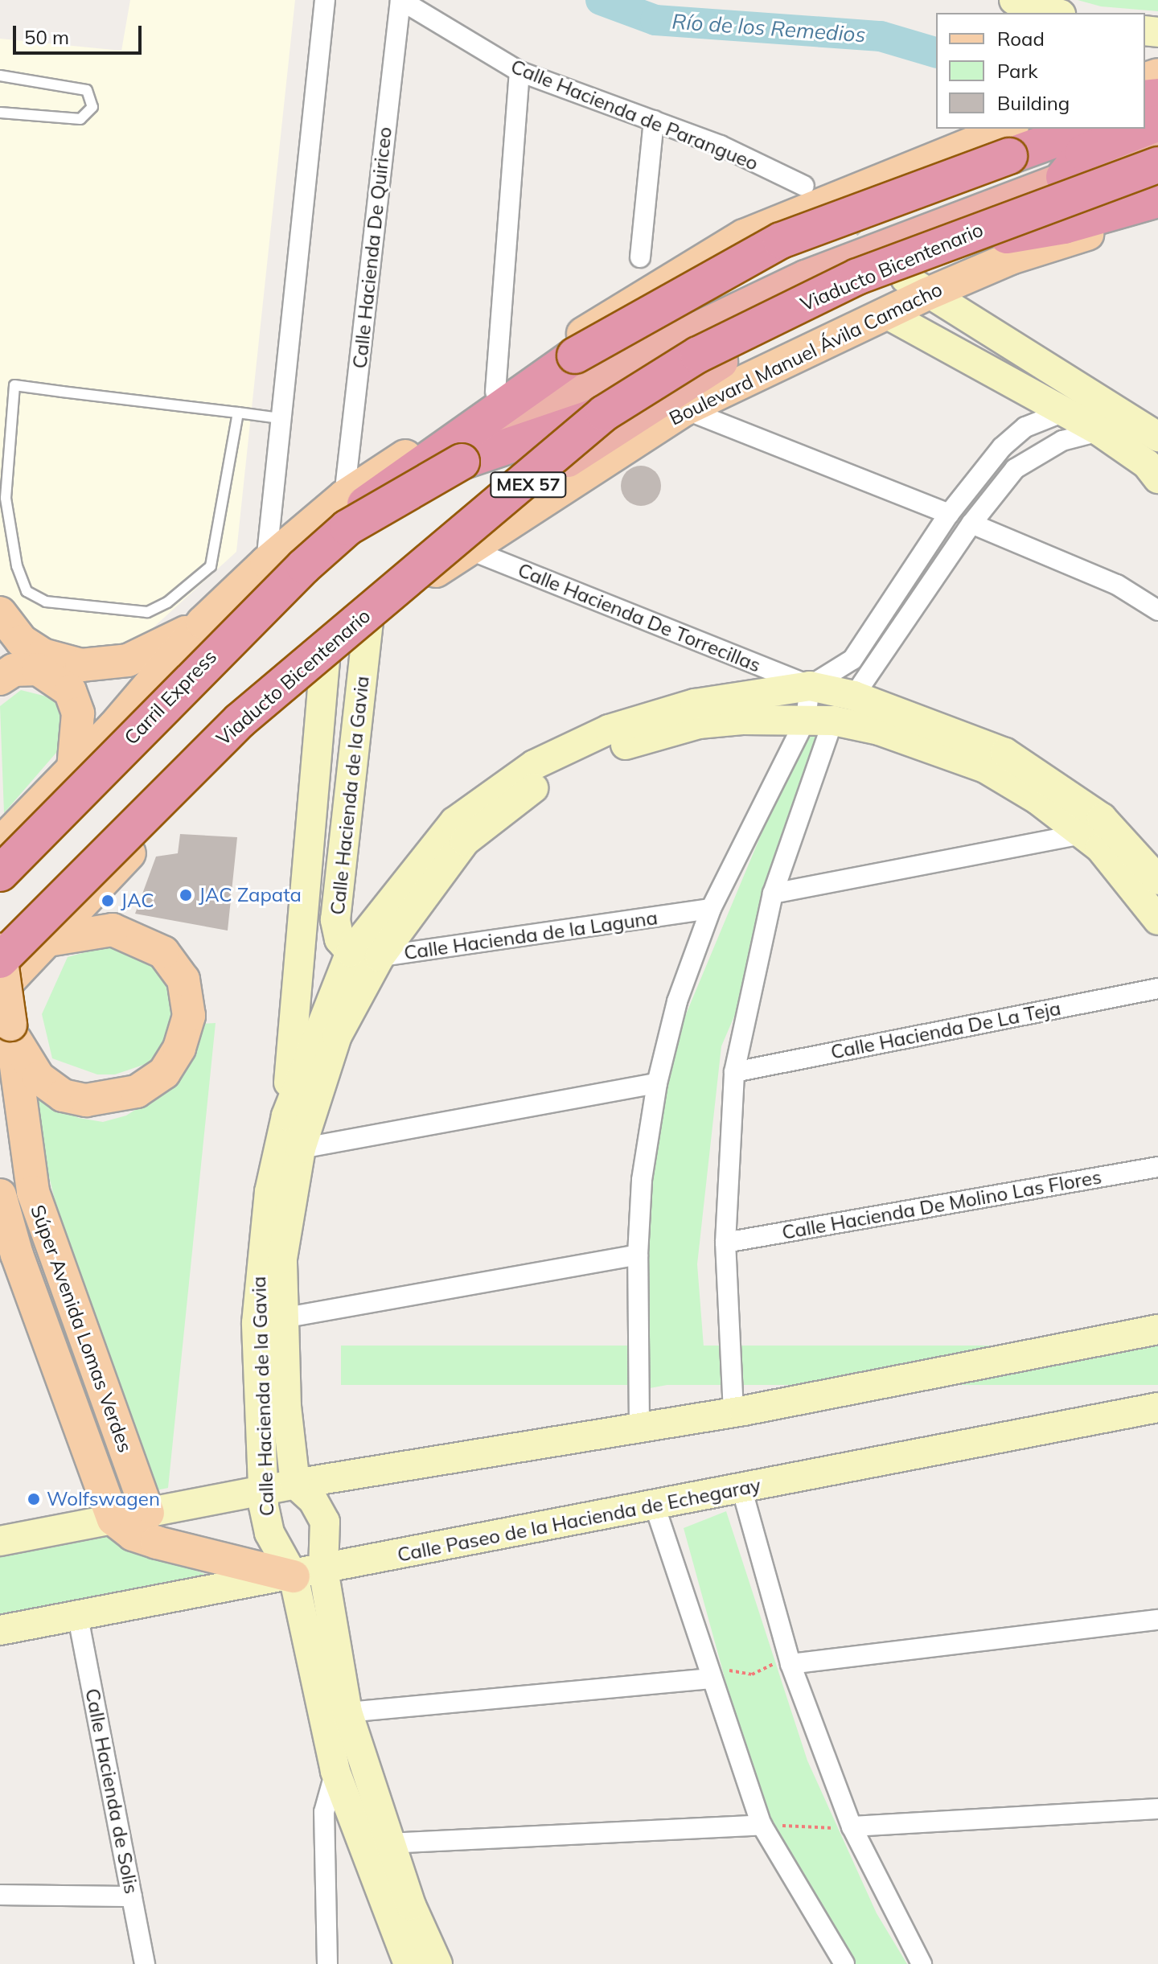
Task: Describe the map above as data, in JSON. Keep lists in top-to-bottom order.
{
  "streets": {
    "highway": [
      "Viaducto Bicentenario",
      "Boulevard Manuel Ávila Camacho",
      "MEX 57",
      "Carril Express"
    ],
    "main road": ["Calle Hacienda de la Gavia", "Súper Avenida Lomas Verdes", "Calle Paseo de la Hacienda de Echegaray"],
    "street": [
      "Calle Hacienda de Parangueo",
      "Calle Hacienda De Quiriceo",
      "Calle Hacienda De Torrecillas",
      "Calle Hacienda de la Laguna",
      "Calle Hacienda De La Teja",
      "Calle Hacienda De Molino Las Flores",
      "Calle Hacienda de Solis"
    ]
  },
  "crossings": [
    ["Calle Hacienda de Parangueo", "Calle Hacienda De Quiriceo"],
    ["Calle Hacienda De Quiriceo", "Viaducto Bicentenario"],
    ["Calle Hacienda De Quiriceo", "Carril Express"],
    ["Viaducto Bicentenario", "Carril Express"],
    ["Boulevard Manuel Ávila Camacho", "Calle Hacienda De Torrecillas"],
    ["Boulevard Manuel Ávila Camacho", "Calle Hacienda de la Gavia"],
    ["Calle Hacienda de la Gavia", "Calle Hacienda de la Laguna"],
    ["Calle Hacienda de la Gavia", "Calle Paseo de la Hacienda de Echegaray"],
    ["Calle Paseo de la Hacienda de Echegaray", "Calle Hacienda de Solis"]
  ],
  "water": ["Río de los Remedios"],
  "places": ["JAC Zapata", "JAC", "Wolfswagen"],
  "legend": ["Road", "Park", "Building"],
  "scale_bar": "50 m"
}
